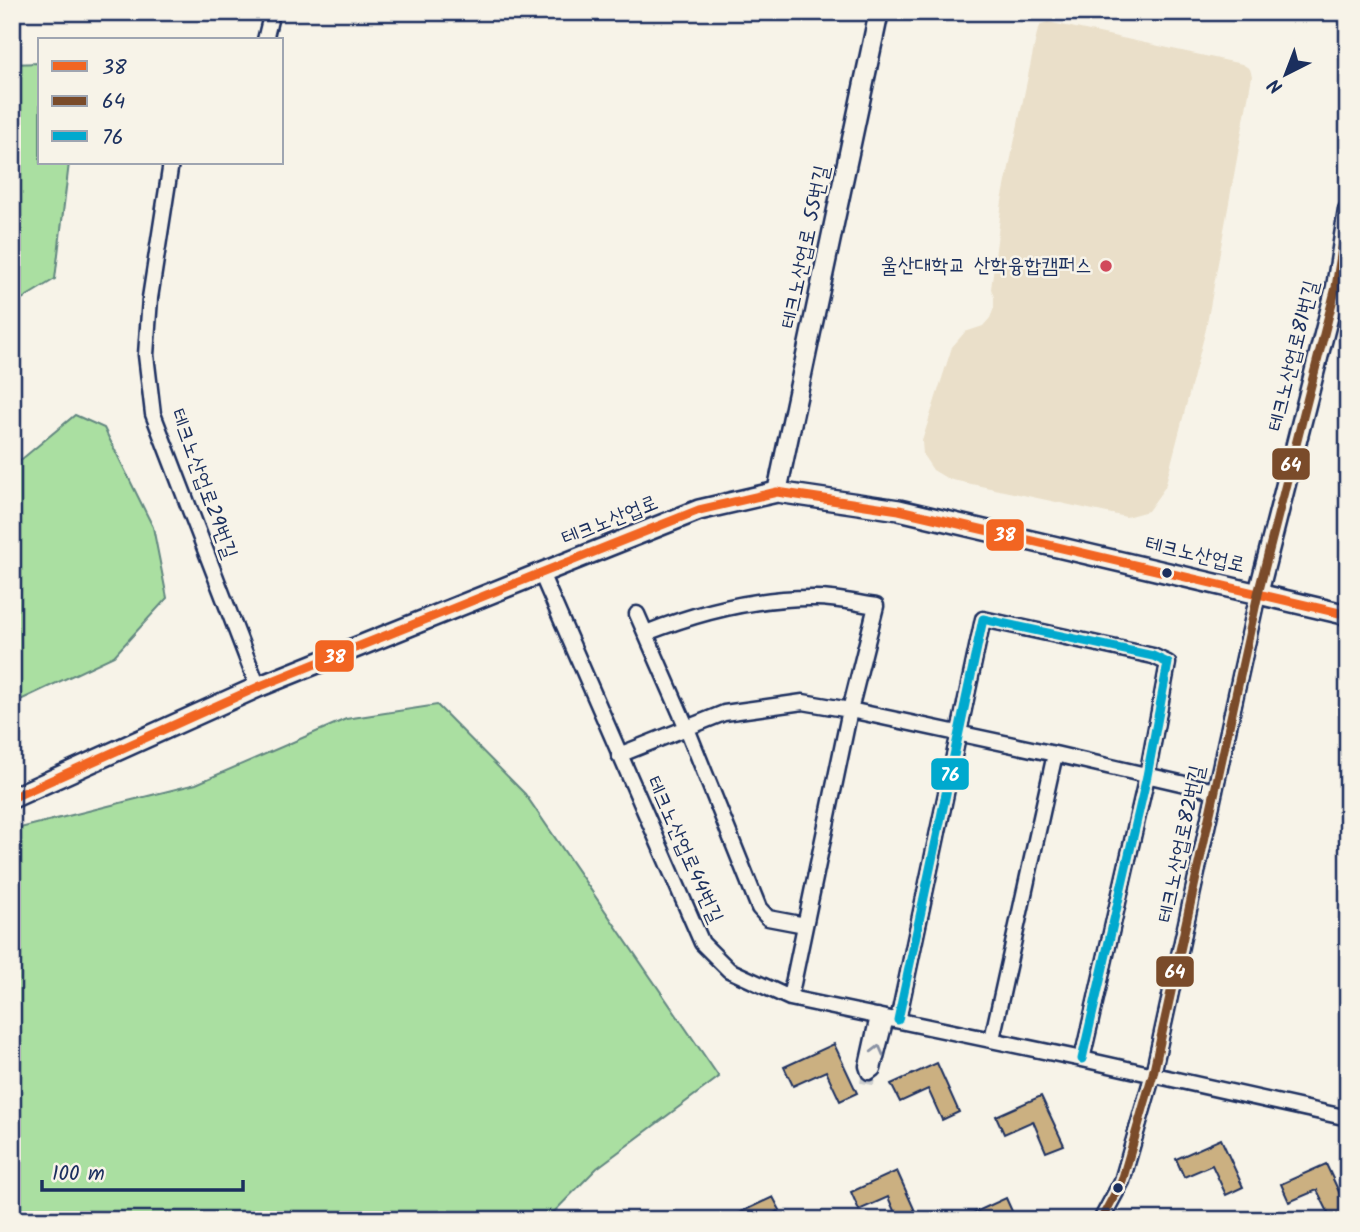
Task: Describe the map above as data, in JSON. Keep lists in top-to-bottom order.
{
  "streets": {
    "main road": ["테크노산업로"],
    "street": [
      "테크노산업로 55번길",
      "테크노산업로81번길",
      "테크노산업로29번길",
      "테크노산업로82번길",
      "테크노산업로44번길"
    ]
  },
  "crossings": [
    ["테크노산업로 55번길", "테크노산업로"],
    ["테크노산업로81번길", "테크노산업로"],
    ["테크노산업로81번길", "테크노산업로82번길"],
    ["테크노산업로29번길", "테크노산업로"],
    ["테크노산업로", "테크노산업로82번길"],
    ["테크노산업로", "테크노산업로44번길"],
    ["테크노산업로82번길", "테크노산업로44번길"]
  ],
  "places": ["울산대학교 산학융합캠퍼스"],
  "lines": ["transit line 64", "transit line 38", "transit line 76"],
  "legend": ["38", "64", "76"],
  "scale_bar": "100 m",
  "north": "bottom left"
}
